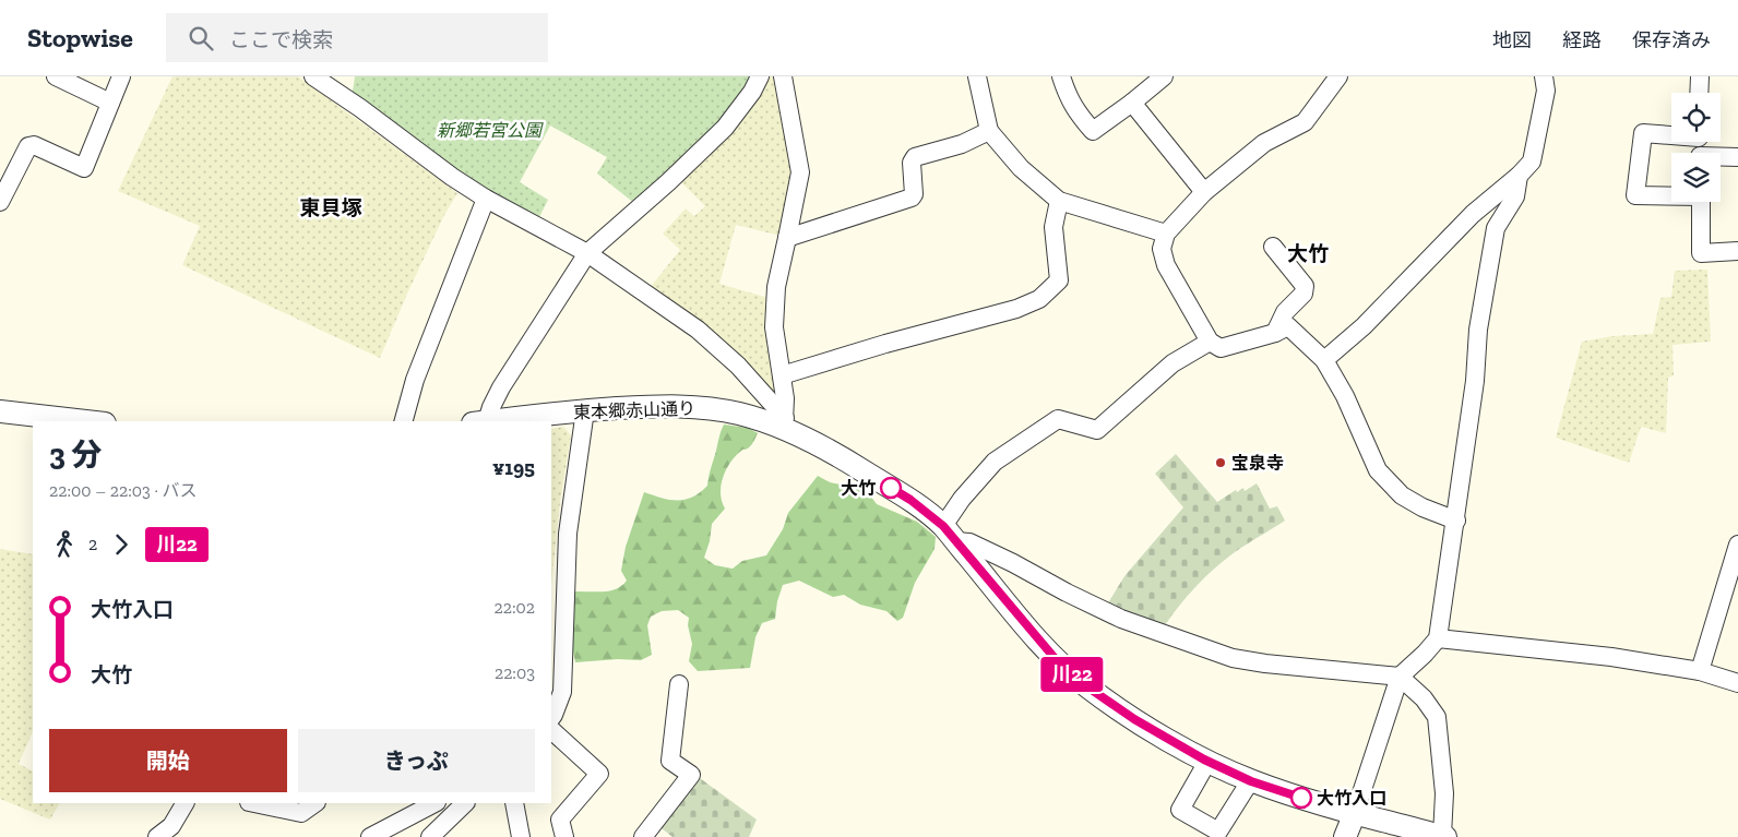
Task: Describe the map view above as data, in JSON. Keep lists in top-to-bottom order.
{
  "streets": {
    "street": ["東本郷赤山通り"]
  },
  "districts": ["東貝塚", "大竹"],
  "parks": ["新郷若宮公園"],
  "places": ["宝泉寺", "大竹", "大竹入口"],
  "lines": ["bus line 川22"],
  "page": {
    "header": "Stopwise",
    "search": "ここで検索",
    "nav": ["地図", "経路", "保存済み"],
    "on_map": "川22",
    "heading": ["3 分", "22:00 – 22:03 · バス", "¥195"],
    "legs": ["2", "川22"],
    "list": [
      {
        "name": "大竹入口",
        "value": "22:02"
      },
      {
        "name": "大竹",
        "value": "22:03"
      }
    ],
    "buttons": ["開始", "きっぷ"]
  }
}
